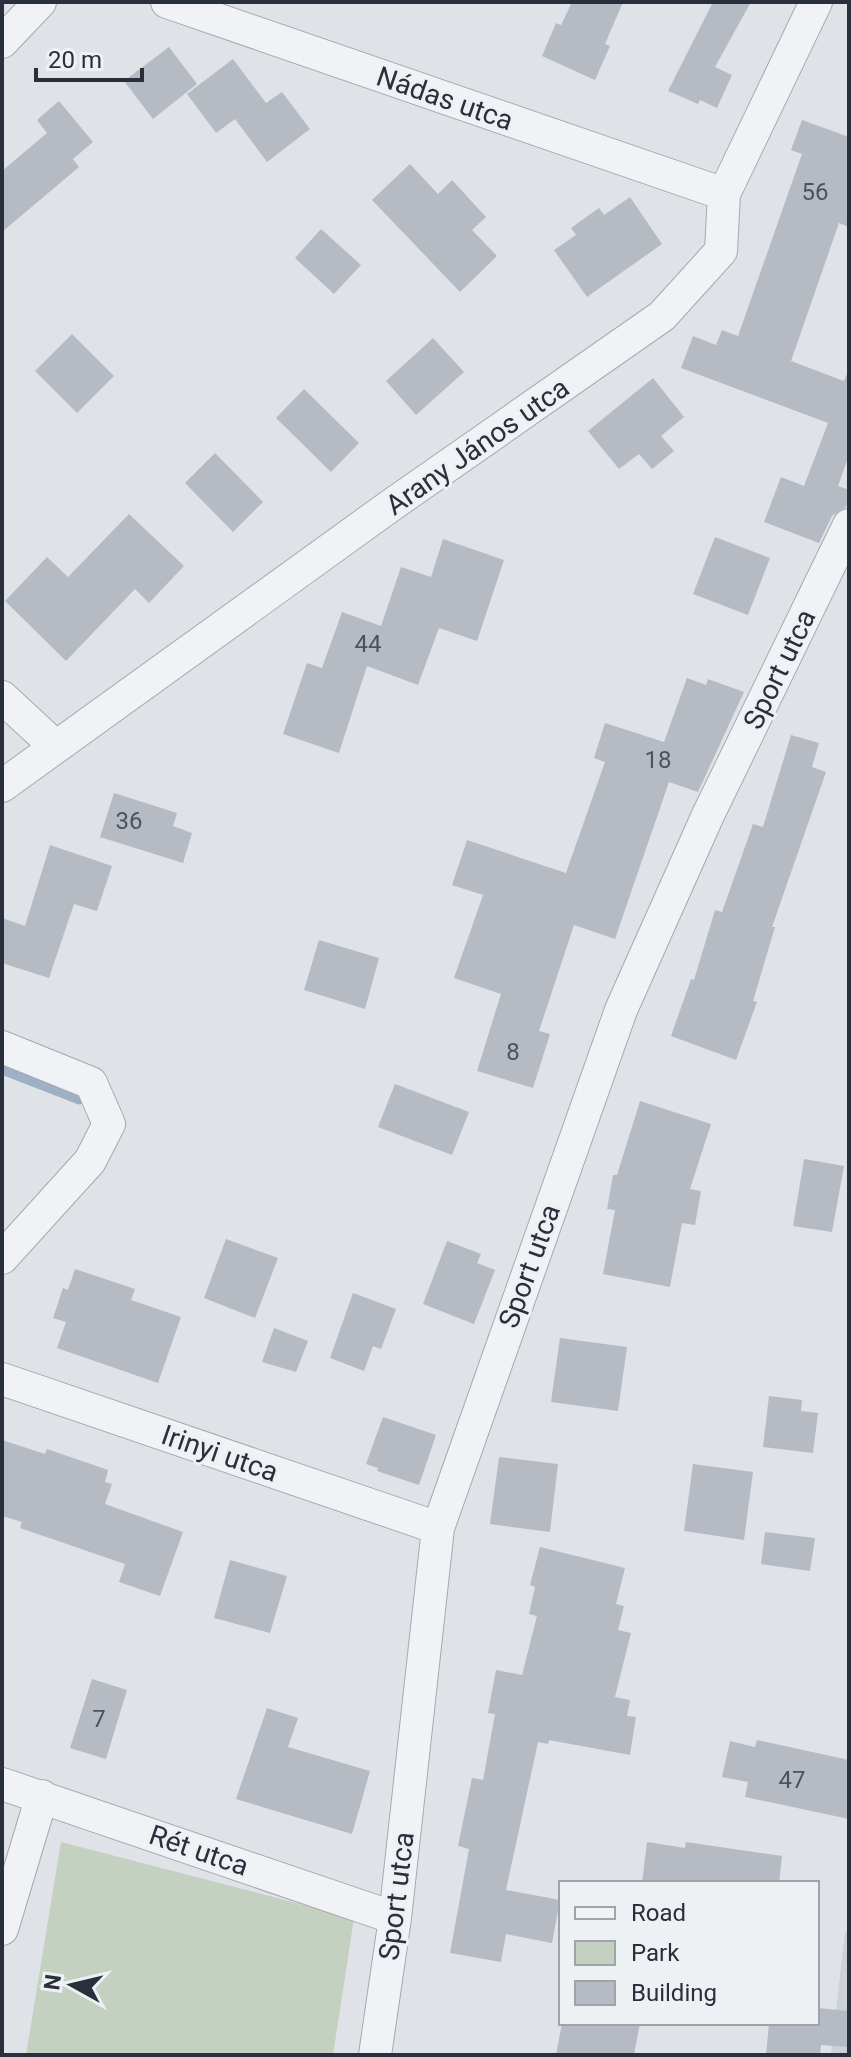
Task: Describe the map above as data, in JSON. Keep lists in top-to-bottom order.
{
  "streets": {
    "street": [
      "Nádas utca",
      "Arany János utca",
      "Sport utca",
      "Irinyi utca",
      "Rét utca"
    ]
  },
  "crossings": [
    ["Nádas utca", "Arany János utca"],
    ["Sport utca", "Irinyi utca"],
    ["Sport utca", "Rét utca"]
  ],
  "house_numbers": [
    "56",
    "44",
    "18",
    "36",
    "8",
    "7",
    "47"
  ],
  "legend": ["Road", "Park", "Building"],
  "scale_bar": "20 m",
  "north": "left"
}
